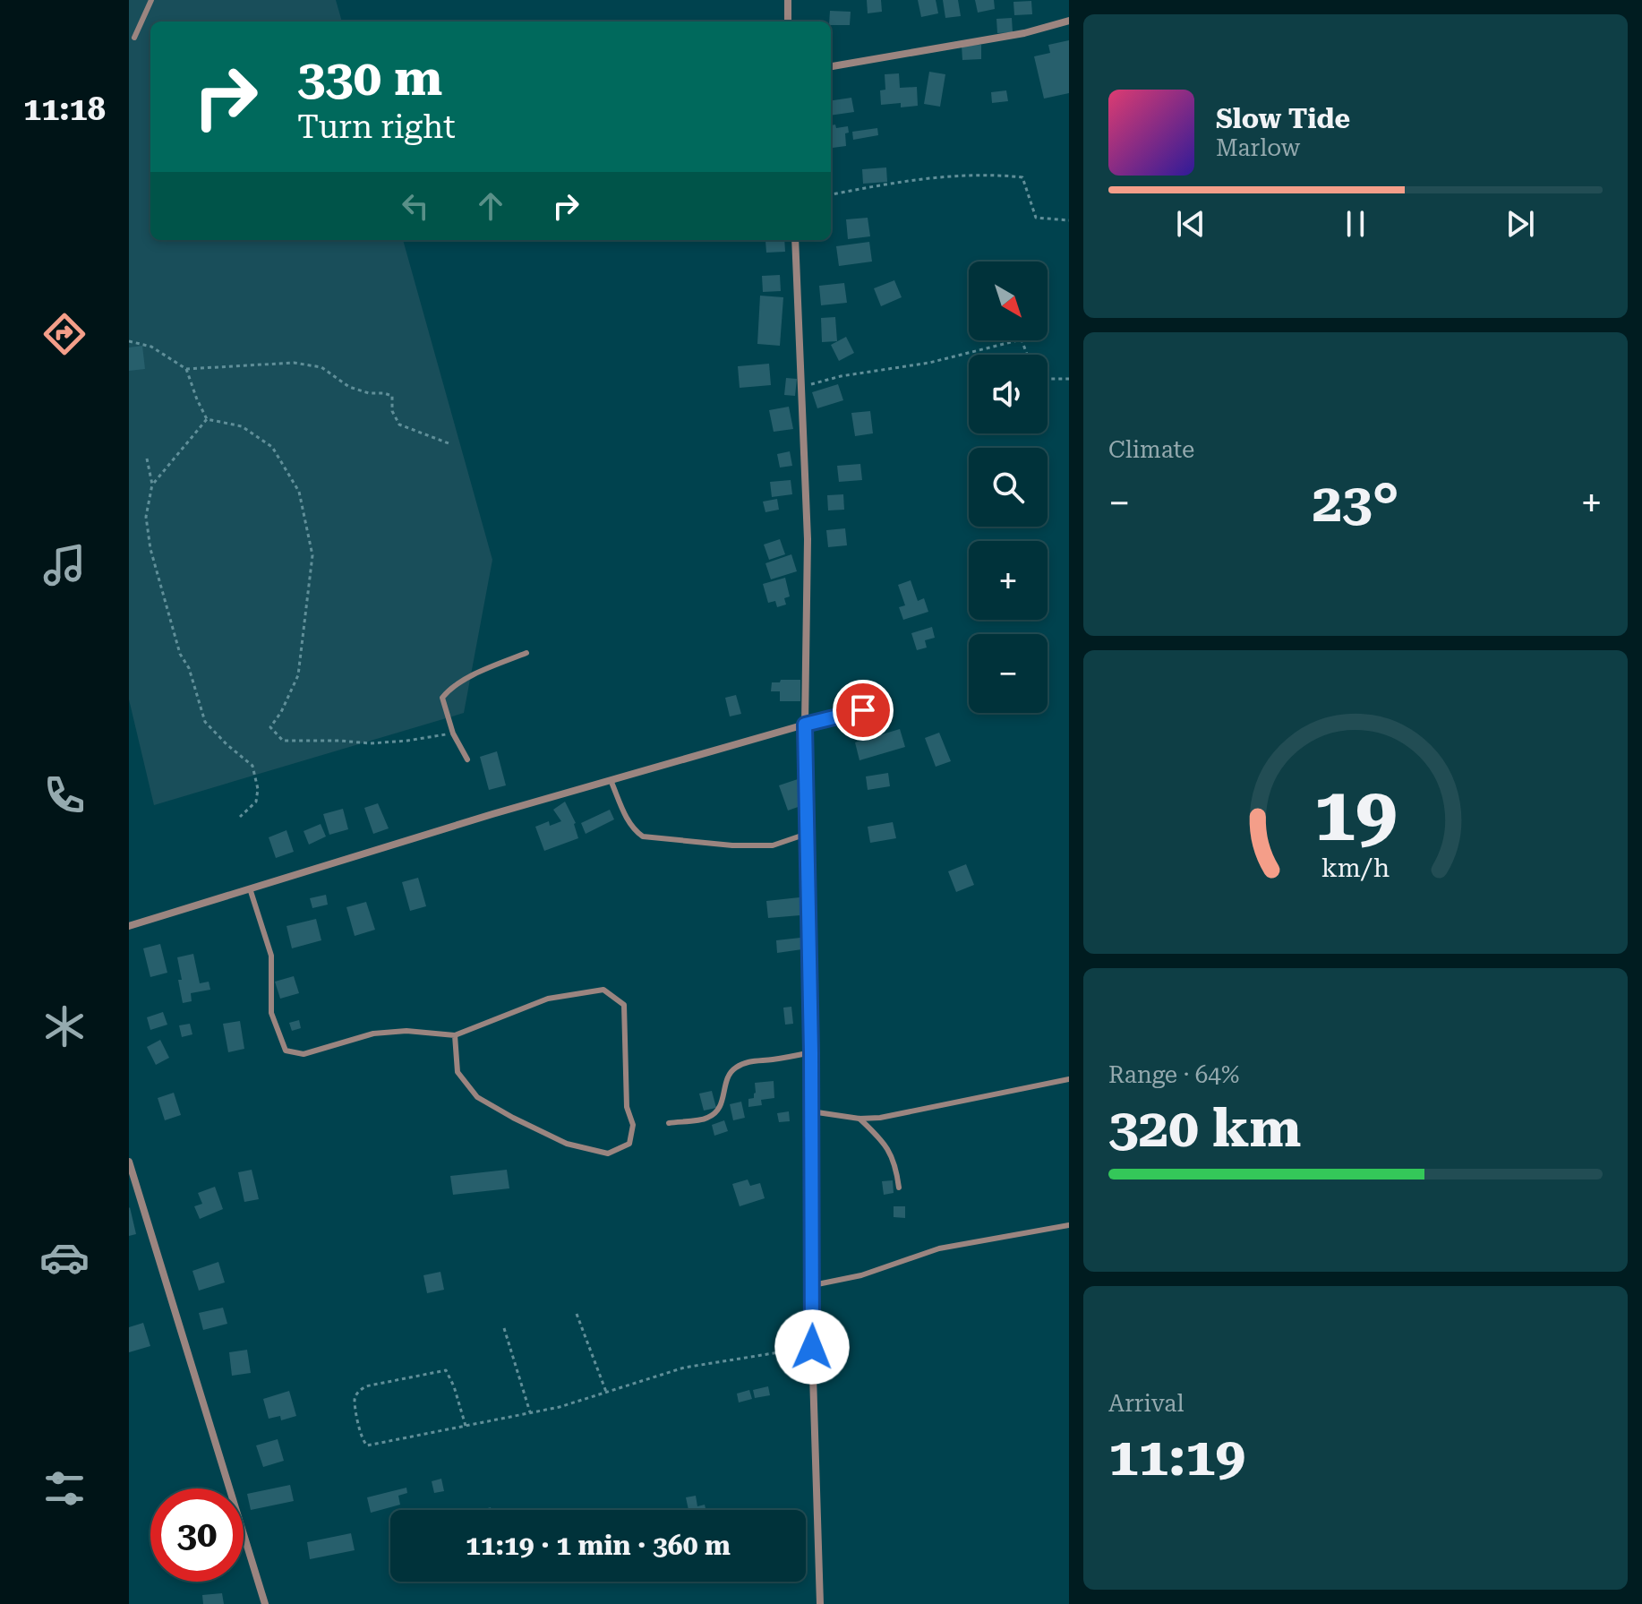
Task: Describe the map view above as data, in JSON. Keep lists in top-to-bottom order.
{
  "north": "bottom right",
  "page": {
    "tabs": "11:18",
    "turn": ["330 m", "Turn right"],
    "song": ["Slow Tide", "Marlow"],
    "map_buttons": ["+", "−"],
    "tile": [
      "Climate",
      ["Range · 64%", "320 km"],
      ["Arrival", "11:19"]
    ],
    "heat": ["−", "23°", "+"],
    "limit": "30",
    "trip": "11:19 · 1 min · 360 m",
    "gauge": ["19", "km/h"]
  }
}
